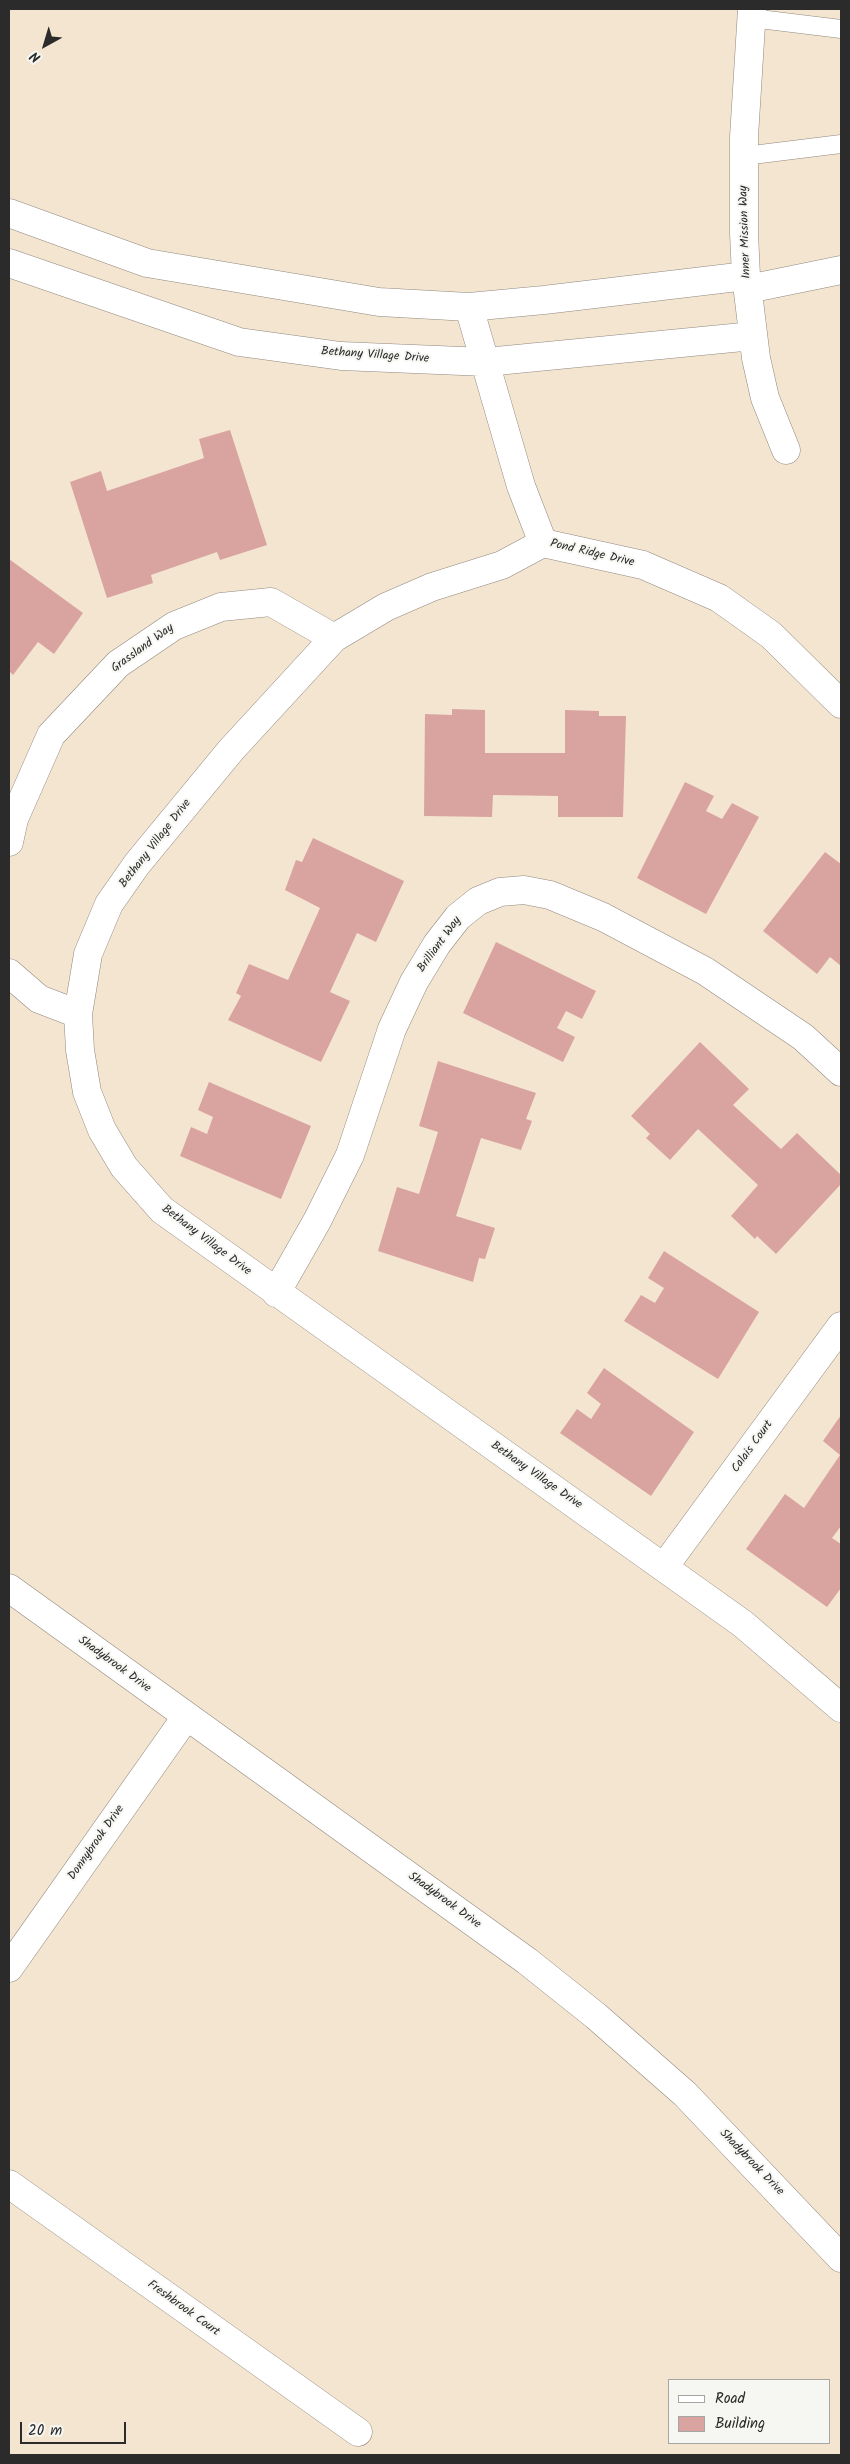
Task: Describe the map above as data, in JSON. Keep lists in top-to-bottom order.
{
  "streets": {
    "street": [
      "Inner Mission Way",
      "Bethany Village Drive",
      "Pond Ridge Drive",
      "Grassland Way",
      "Brilliant Way",
      "Calais Court",
      "Shadybrook Drive",
      "Donnybrook Drive",
      "Freshbrook Court"
    ]
  },
  "crossings": [
    ["Inner Mission Way", "Bethany Village Drive"],
    ["Bethany Village Drive", "Pond Ridge Drive"],
    ["Bethany Village Drive", "Grassland Way"],
    ["Bethany Village Drive", "Brilliant Way"],
    ["Bethany Village Drive", "Calais Court"],
    ["Shadybrook Drive", "Donnybrook Drive"]
  ],
  "legend": ["Road", "Building"],
  "scale_bar": "20 m",
  "north": "bottom left"
}
